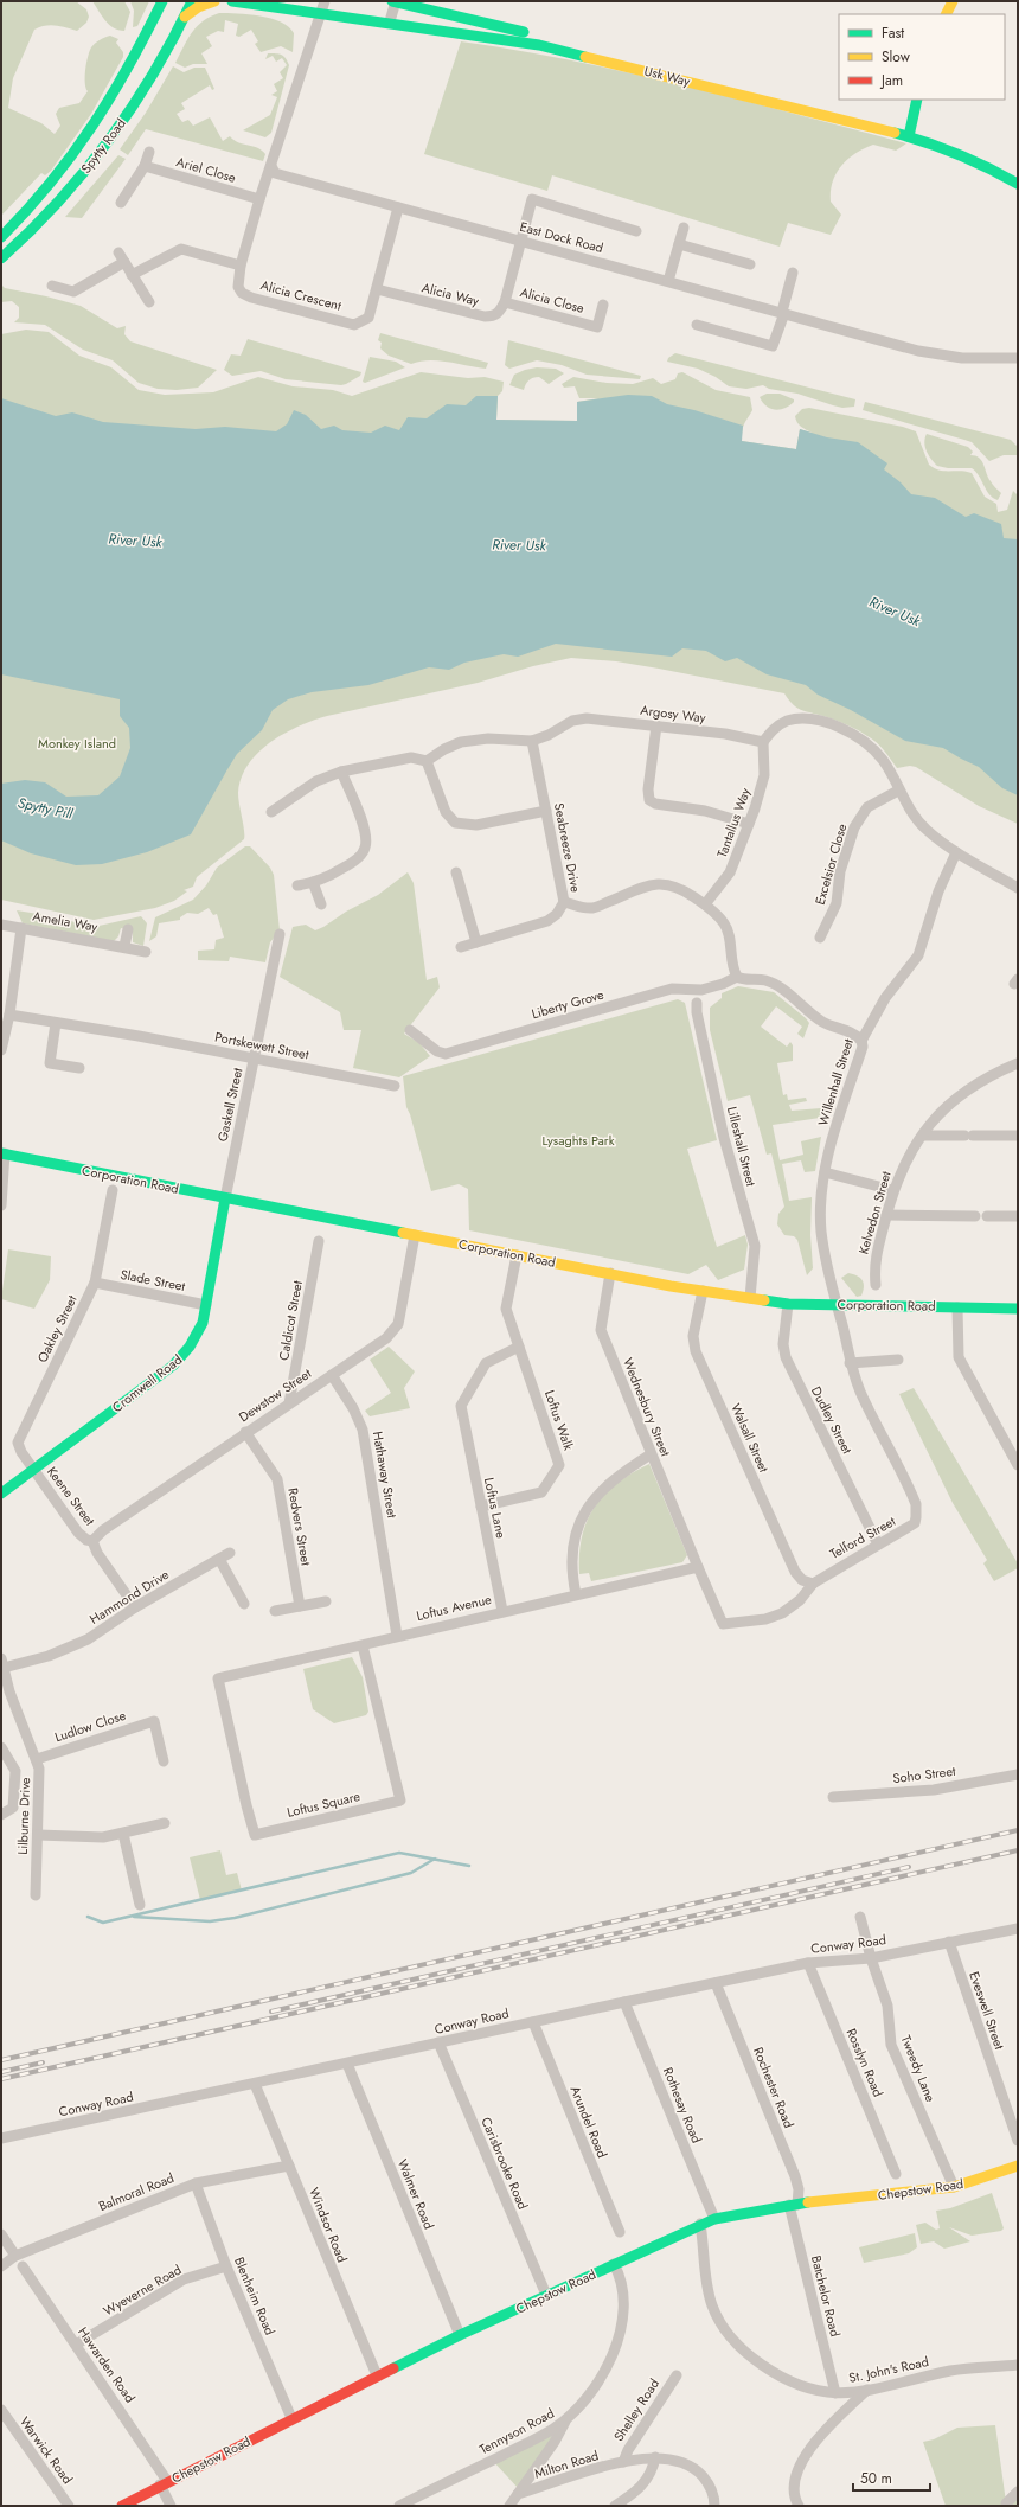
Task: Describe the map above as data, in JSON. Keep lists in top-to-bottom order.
{
  "streets": {
    "main road": [
      "Usk Way",
      "Spytty Road",
      "Corporation Road",
      "Cromwell Road",
      "Chepstow Road"
    ],
    "street": [
      "Ariel Close",
      "East Dock Road",
      "Alicia Way",
      "Alicia Crescent",
      "Alicia Close",
      "Argosy Way",
      "Tantallus Way",
      "Seabreeze Drive",
      "Excelsior Close",
      "Amelia Way",
      "Liberty Grove",
      "Portskewett Street",
      "Willenhall Street",
      "Gaskell Street",
      "Lilleshall Street",
      "Kelvedon Street",
      "Slade Street",
      "Caldicot Street",
      "Oakley Street",
      "Dewstow Street",
      "Wednesbury Street",
      "Loftus Walk",
      "Dudley Street",
      "Walsall Street",
      "Hathaway Street",
      "Keene Street",
      "Loftus Lane",
      "Redvers Street",
      "Telford Street",
      "Hammond Drive",
      "Loftus Avenue",
      "Ludlow Close",
      "Soho Street",
      "Loftus Square",
      "Lilburne Drive",
      "Conway Road",
      "Eveswell Street",
      "Rosslyn Road",
      "Tweedy Lane",
      "Rochester Road",
      "Rothesay Road",
      "Arundel Road",
      "Carisbrooke Road",
      "Balmoral Road",
      "Walmer Road",
      "Windsor Road",
      "Wyeverne Road",
      "Blenheim Road",
      "Batchelor Road",
      "Hawarden Road",
      "St. John's Road",
      "Shelley Road",
      "Tennyson Road",
      "Warwick Road",
      "Milton Road"
    ]
  },
  "crossings": [
    ["Ariel Close", "Alicia Crescent"],
    ["East Dock Road", "Alicia Crescent"],
    ["Alicia Way", "Alicia Crescent"],
    ["Alicia Way", "Alicia Close"],
    ["Argosy Way", "Tantallus Way"],
    ["Argosy Way", "Seabreeze Drive"],
    ["Portskewett Street", "Gaskell Street"],
    ["Willenhall Street", "Corporation Road"],
    ["Willenhall Street", "Telford Street"],
    ["Gaskell Street", "Corporation Road"],
    ["Gaskell Street", "Cromwell Road"],
    ["Lilleshall Street", "Corporation Road"],
    ["Corporation Road", "Cromwell Road"],
    ["Corporation Road", "Dewstow Street"],
    ["Corporation Road", "Wednesbury Street"],
    ["Corporation Road", "Dudley Street"],
    ["Corporation Road", "Walsall Street"],
    ["Corporation Road", "Telford Street"],
    ["Slade Street", "Oakley Street"],
    ["Slade Street", "Cromwell Road"],
    ["Caldicot Street", "Dewstow Street"],
    ["Oakley Street", "Cromwell Road"],
    ["Oakley Street", "Keene Street"],
    ["Cromwell Road", "Keene Street"],
    ["Dewstow Street", "Hathaway Street"],
    ["Dewstow Street", "Keene Street"],
    ["Dewstow Street", "Redvers Street"],
    ["Wednesbury Street", "Telford Street"],
    ["Wednesbury Street", "Loftus Avenue"],
    ["Loftus Walk", "Loftus Lane"],
    ["Dudley Street", "Telford Street"],
    ["Walsall Street", "Telford Street"],
    ["Hathaway Street", "Loftus Avenue"],
    ["Keene Street", "Hammond Drive"],
    ["Loftus Lane", "Loftus Avenue"],
    ["Telford Street", "Loftus Avenue"],
    ["Hammond Drive", "Lilburne Drive"],
    ["Loftus Avenue", "Loftus Square"],
    ["Ludlow Close", "Lilburne Drive"],
    ["Conway Road", "Eveswell Street"],
    ["Conway Road", "Rosslyn Road"],
    ["Conway Road", "Tweedy Lane"],
    ["Conway Road", "Rochester Road"],
    ["Conway Road", "Rothesay Road"],
    ["Conway Road", "Arundel Road"],
    ["Conway Road", "Carisbrooke Road"],
    ["Conway Road", "Walmer Road"],
    ["Conway Road", "Windsor Road"],
    ["Tweedy Lane", "Chepstow Road"],
    ["Rochester Road", "Chepstow Road"],
    ["Rochester Road", "Batchelor Road"],
    ["Rothesay Road", "Chepstow Road"],
    ["Carisbrooke Road", "Chepstow Road"],
    ["Chepstow Road", "Walmer Road"],
    ["Chepstow Road", "Windsor Road"],
    ["Chepstow Road", "Blenheim Road"],
    ["Chepstow Road", "Batchelor Road"],
    ["Chepstow Road", "Hawarden Road"],
    ["Chepstow Road", "St. John's Road"],
    ["Chepstow Road", "Tennyson Road"],
    ["Balmoral Road", "Windsor Road"],
    ["Balmoral Road", "Blenheim Road"],
    ["Wyeverne Road", "Blenheim Road"],
    ["Wyeverne Road", "Hawarden Road"],
    ["Batchelor Road", "St. John's Road"],
    ["Shelley Road", "Milton Road"],
    ["Tennyson Road", "Milton Road"]
  ],
  "water": ["River Usk", "Spytty Pill"],
  "parks": ["Monkey Island", "Lysaghts Park"],
  "legend": ["Fast", "Slow", "Jam"],
  "scale_bar": "50 m"
}
